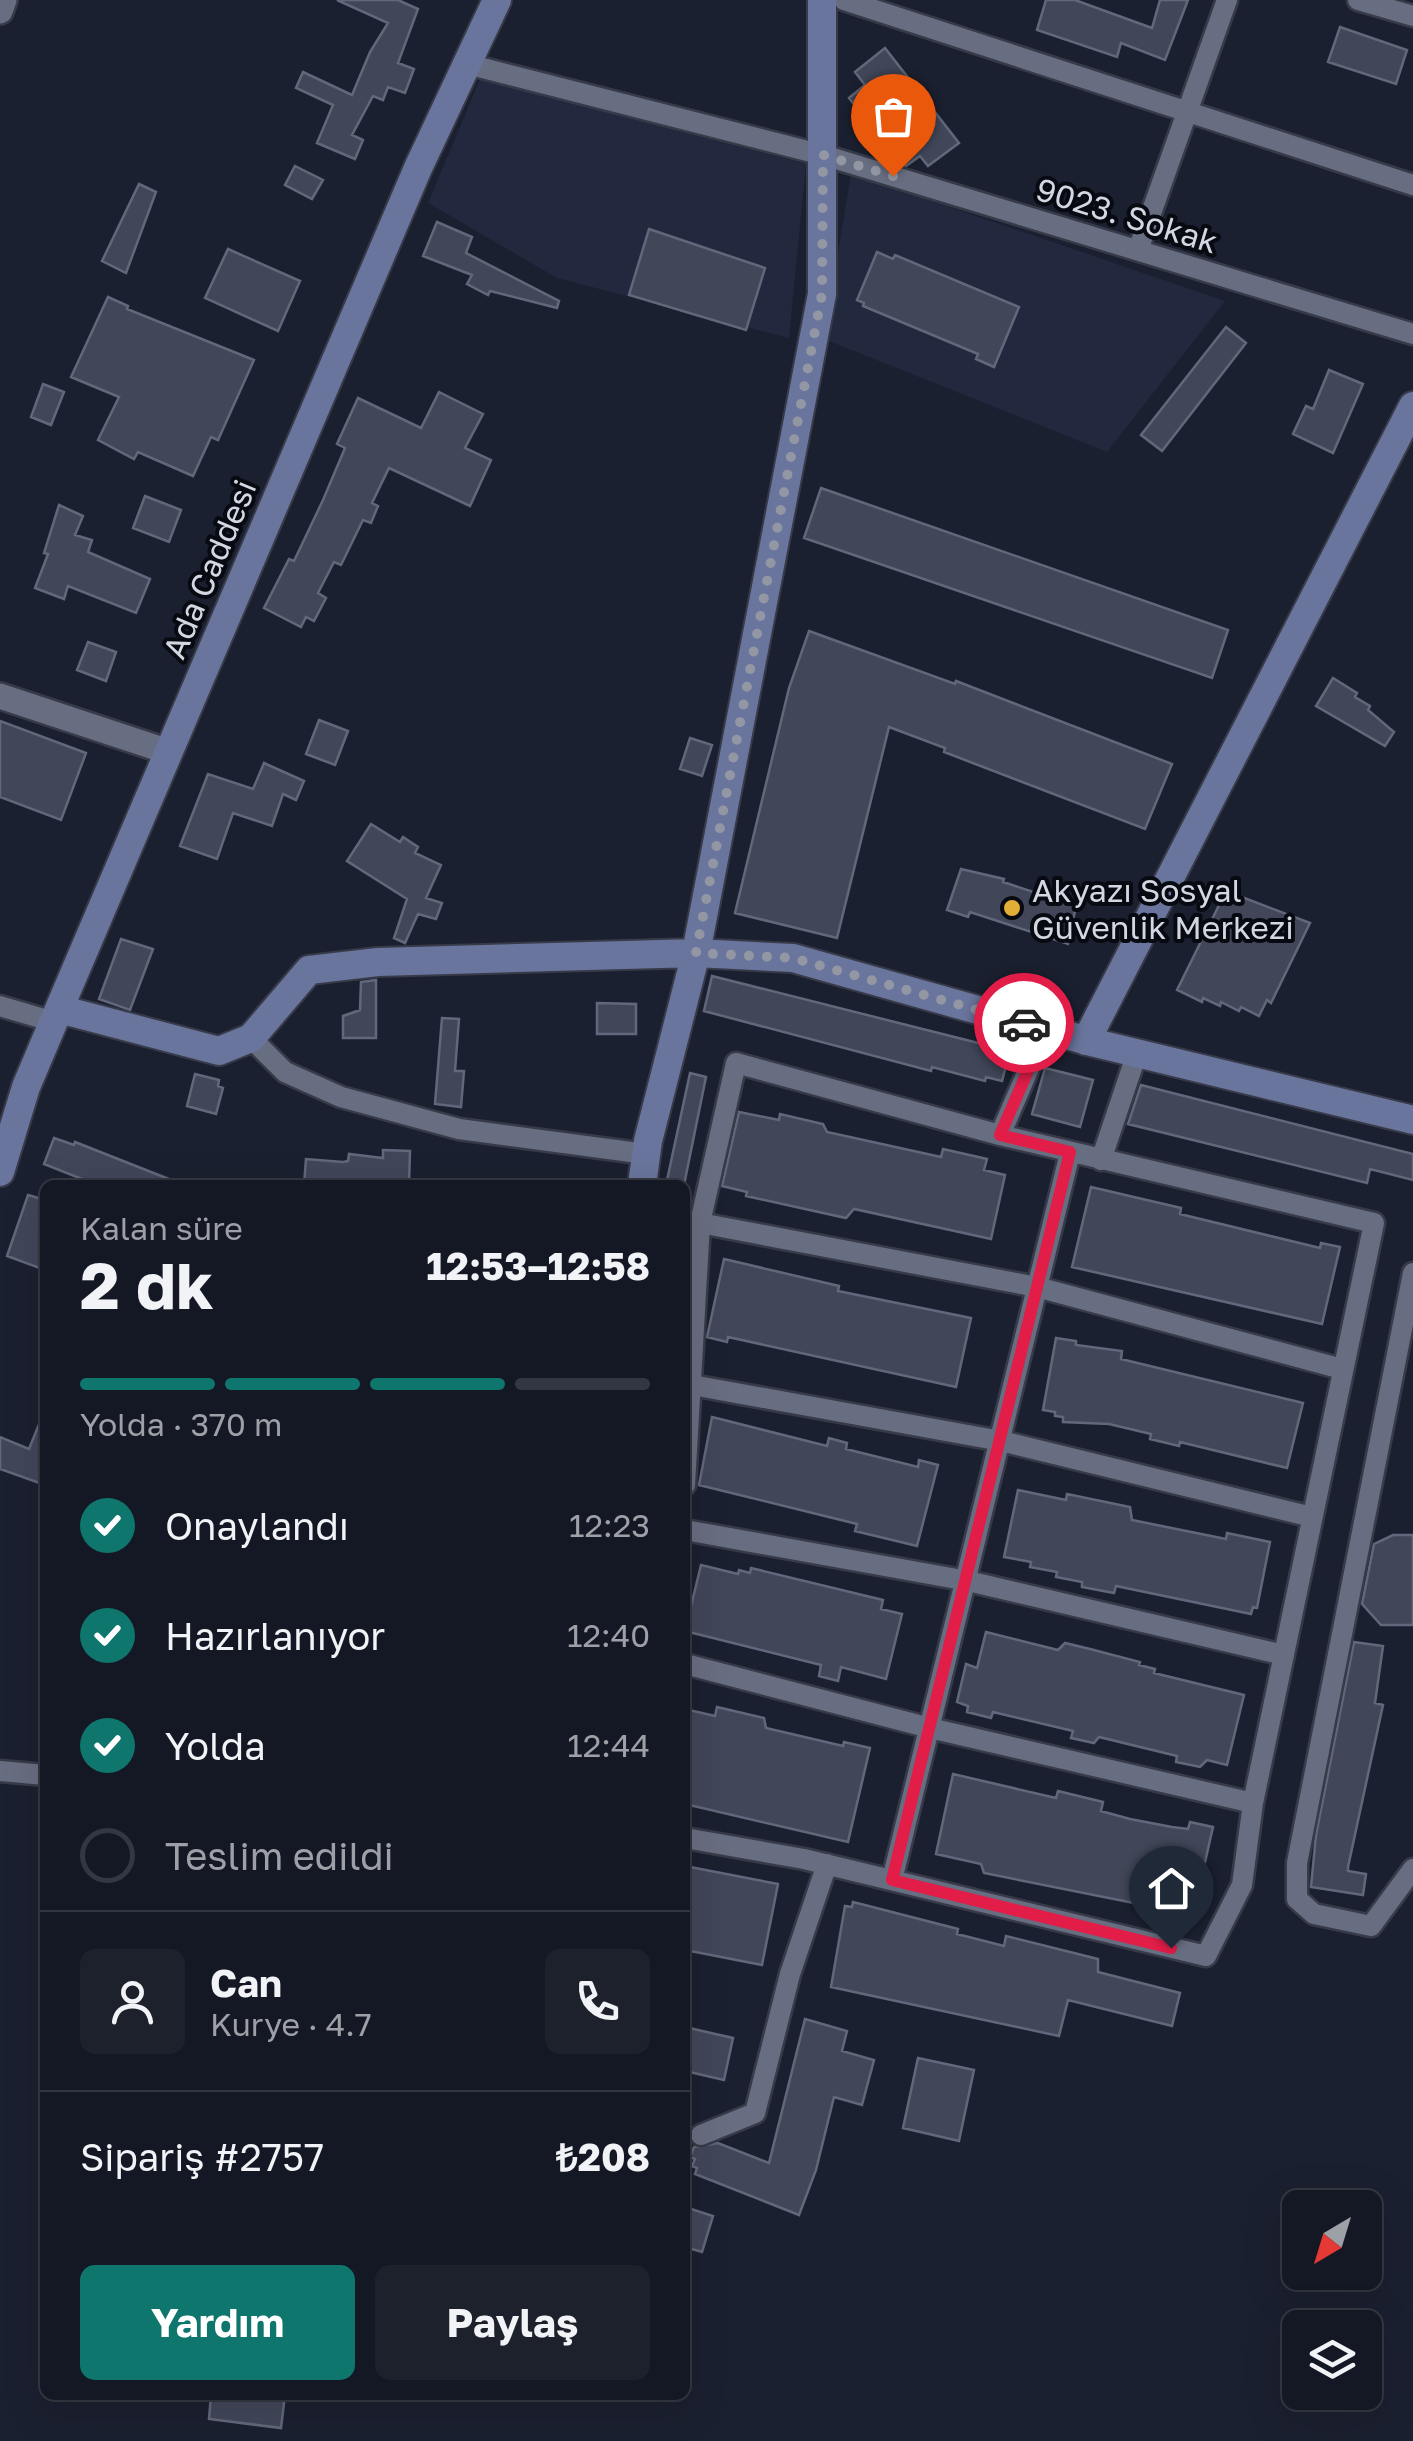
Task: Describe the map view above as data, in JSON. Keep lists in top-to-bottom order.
{
  "streets": {
    "main road": ["Ada Caddesi"],
    "street": ["9023. Sokak"]
  },
  "crossings": [
    ["9023. Sokak", "Ada Caddesi"]
  ],
  "places": ["Akyazı Sosyal Güvenlik Merkezi"],
  "north": "bottom left",
  "page": {
    "heading": ["2 dk", "Kalan süre", "12:53–12:58"],
    "panel": [
      "Can",
      "Kurye · 4.7",
      "Sipariş #2757",
      "₺208"
    ],
    "bar": "Yolda · 370 m",
    "list": [
      ["Onaylandı", "12:23"],
      ["Hazırlanıyor", "12:40"],
      ["Yolda", "12:44"],
      "Teslim edildi"
    ],
    "buttons": ["Yardım", "Paylaş"]
  }
}
